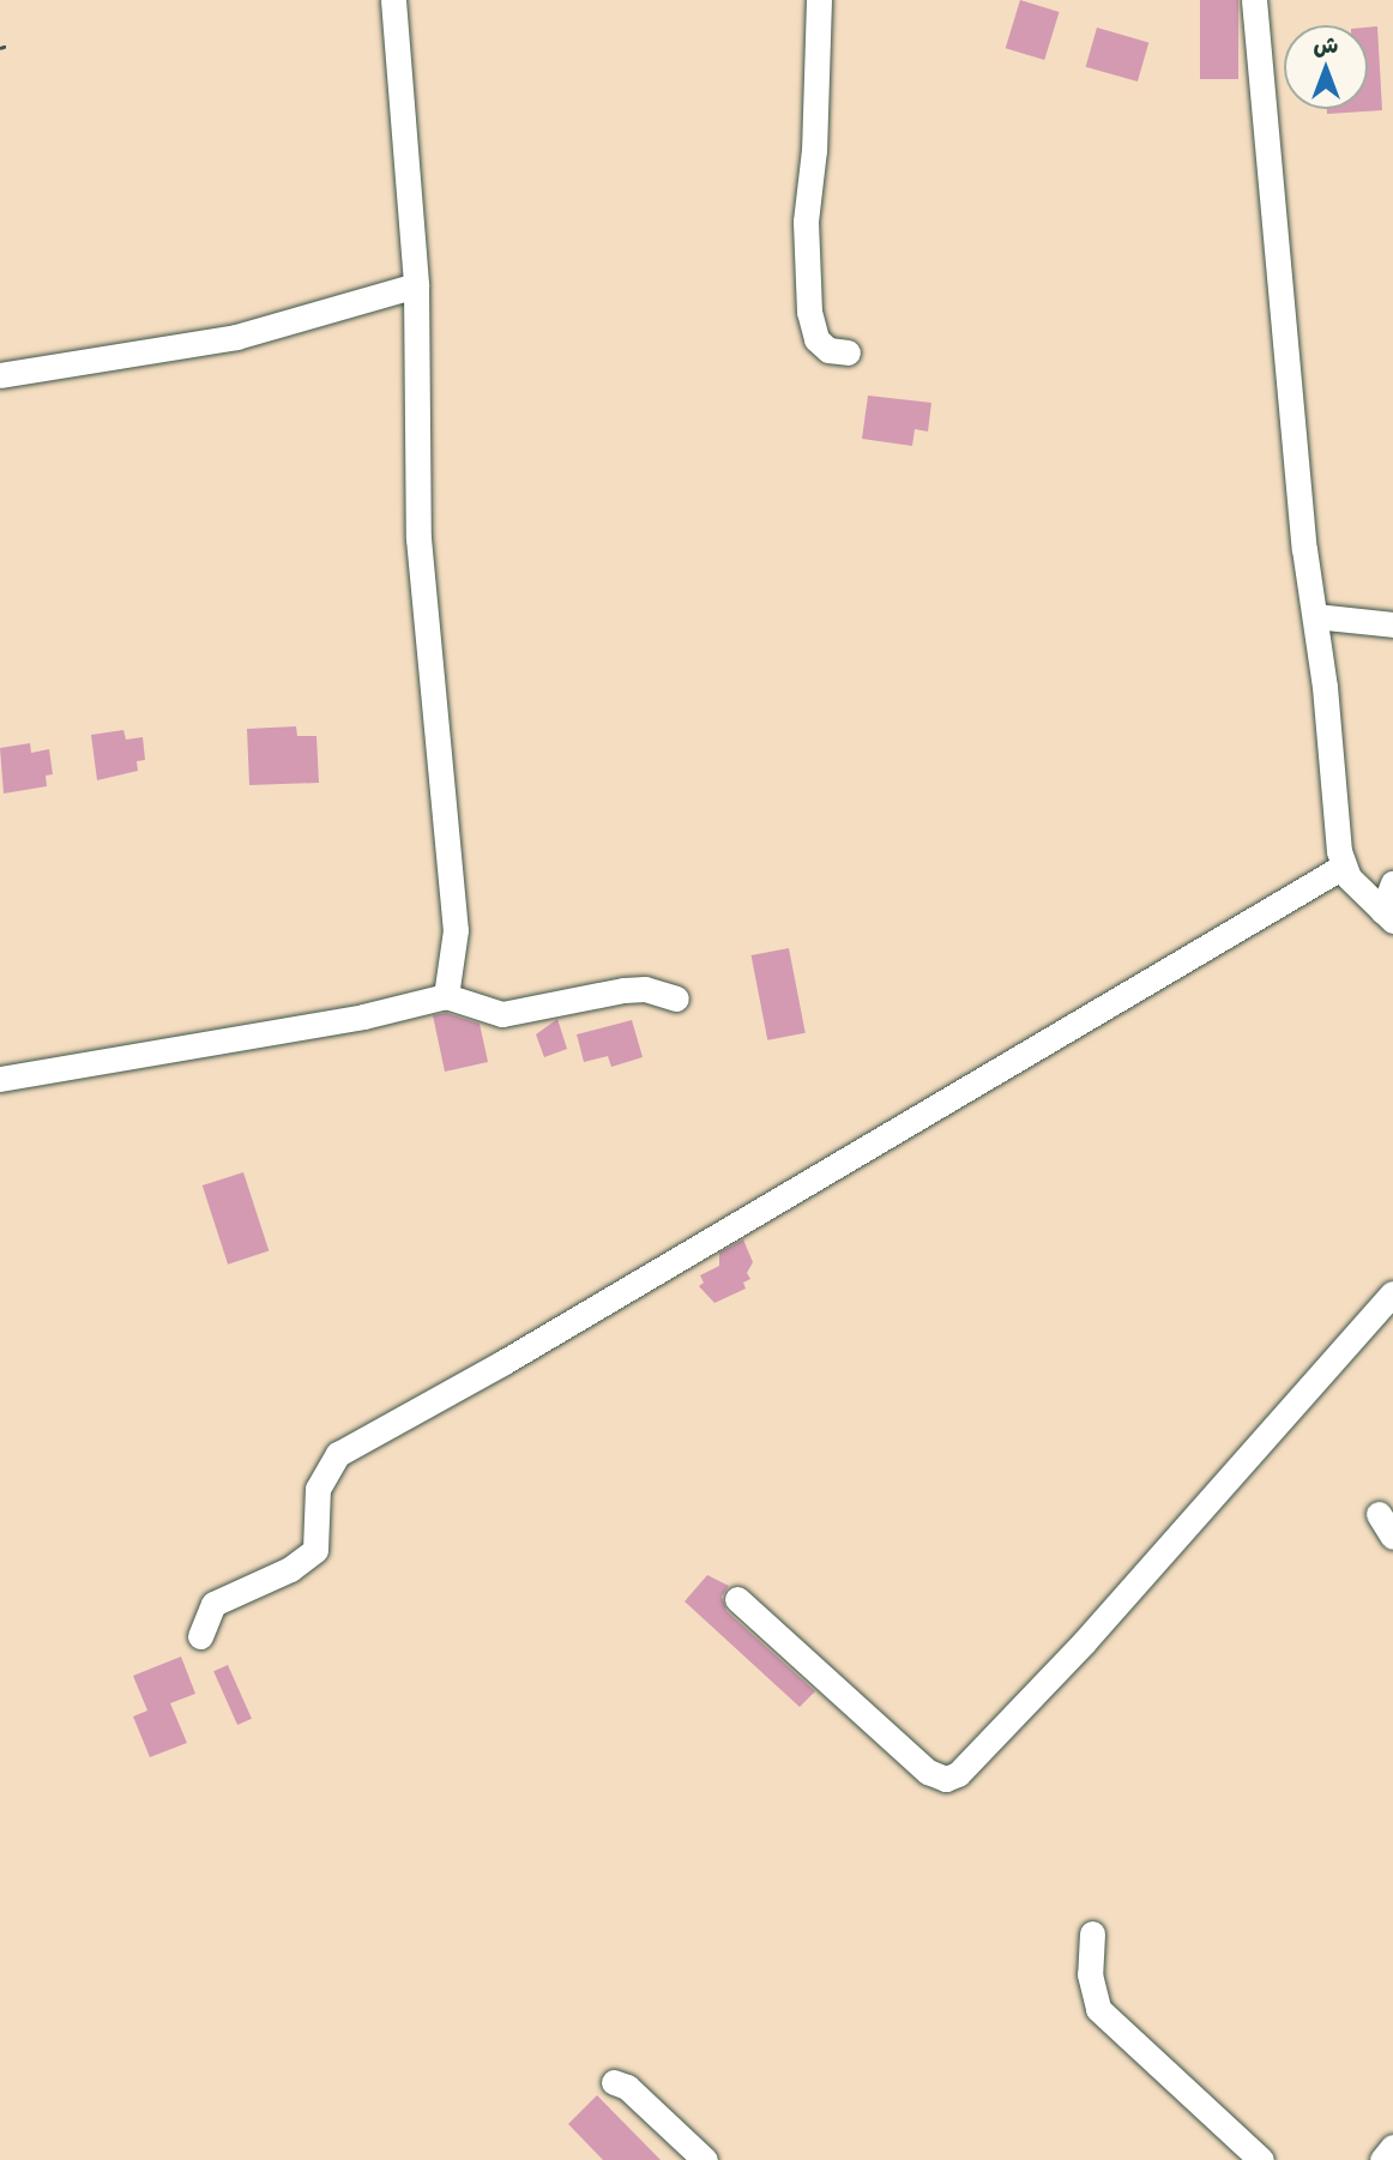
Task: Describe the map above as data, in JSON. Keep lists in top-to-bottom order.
{
  "north": "top"
}
